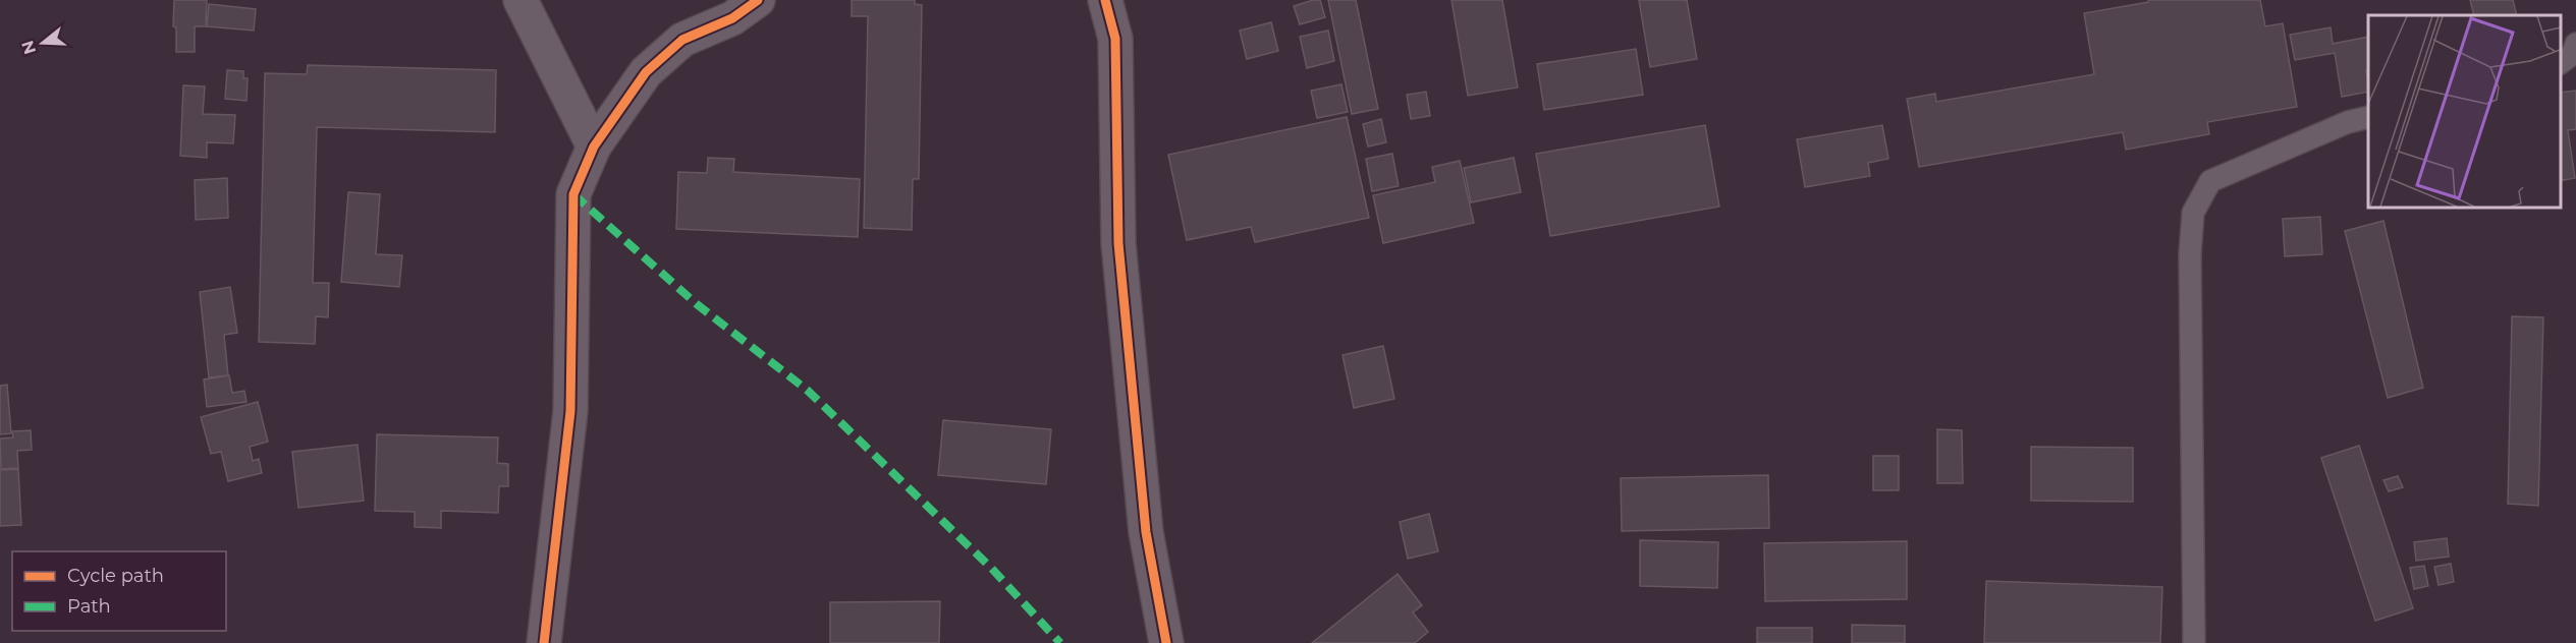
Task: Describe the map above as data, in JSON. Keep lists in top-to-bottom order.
{
  "legend": ["Cycle path", "Path"],
  "north": "left"
}
